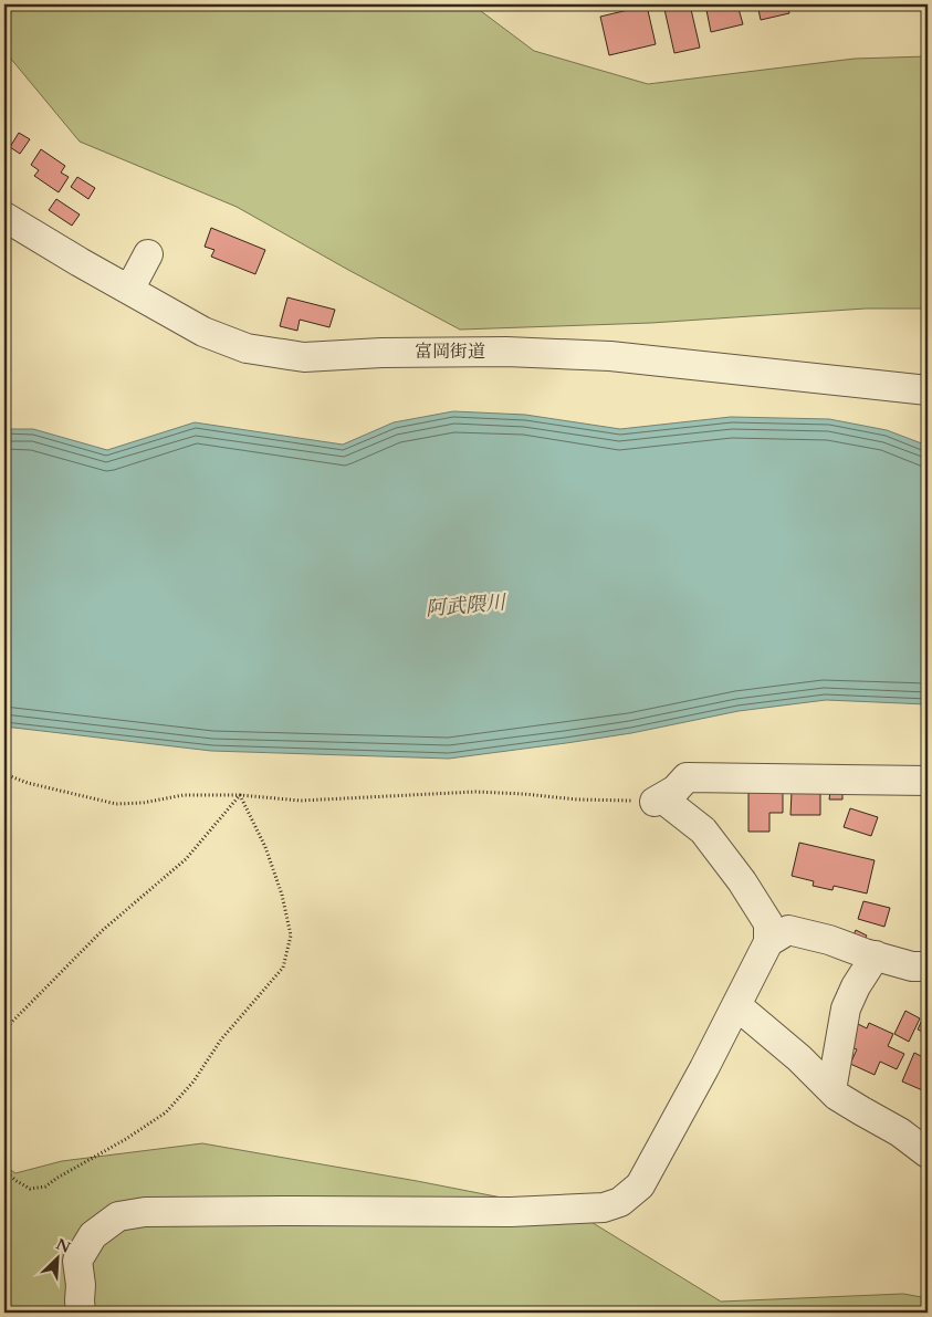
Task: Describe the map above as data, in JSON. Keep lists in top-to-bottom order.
{
  "streets": {
    "street": ["富岡街道"]
  },
  "water": ["阿武隈川"],
  "north": "top right"
}
